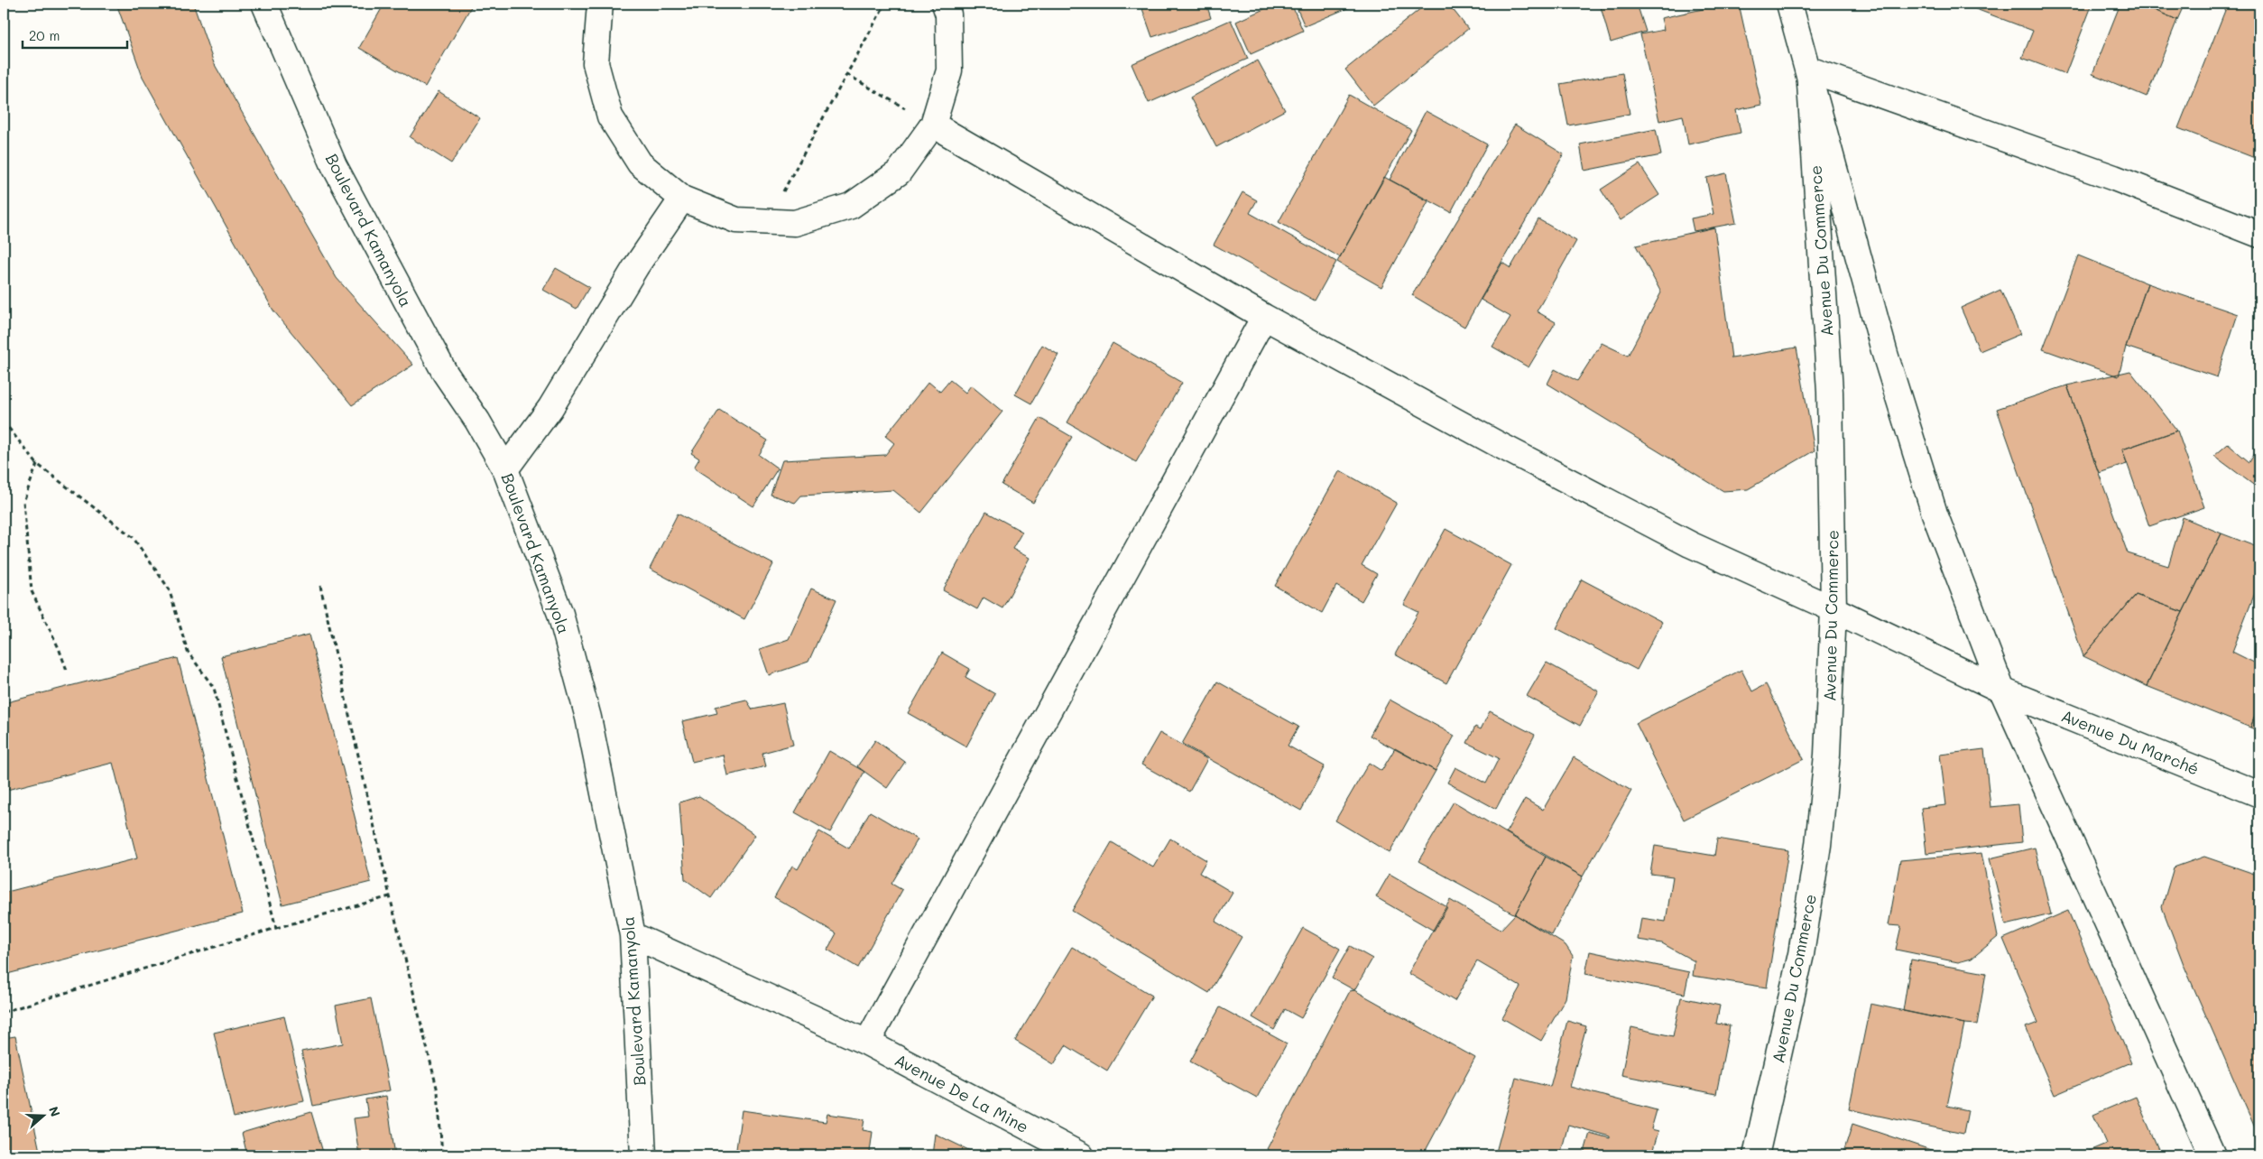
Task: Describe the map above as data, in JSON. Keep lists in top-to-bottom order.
{
  "streets": {
    "street": [
      "Boulevard Kamanyola",
      "Avenue Du Commerce",
      "Avenue Du Marché",
      "Avenue De La Mine"
    ]
  },
  "crossings": [
    ["Boulevard Kamanyola", "Avenue De La Mine"],
    ["Avenue Du Commerce", "Avenue Du Marché"]
  ],
  "scale_bar": "20 m",
  "north": "right"
}
